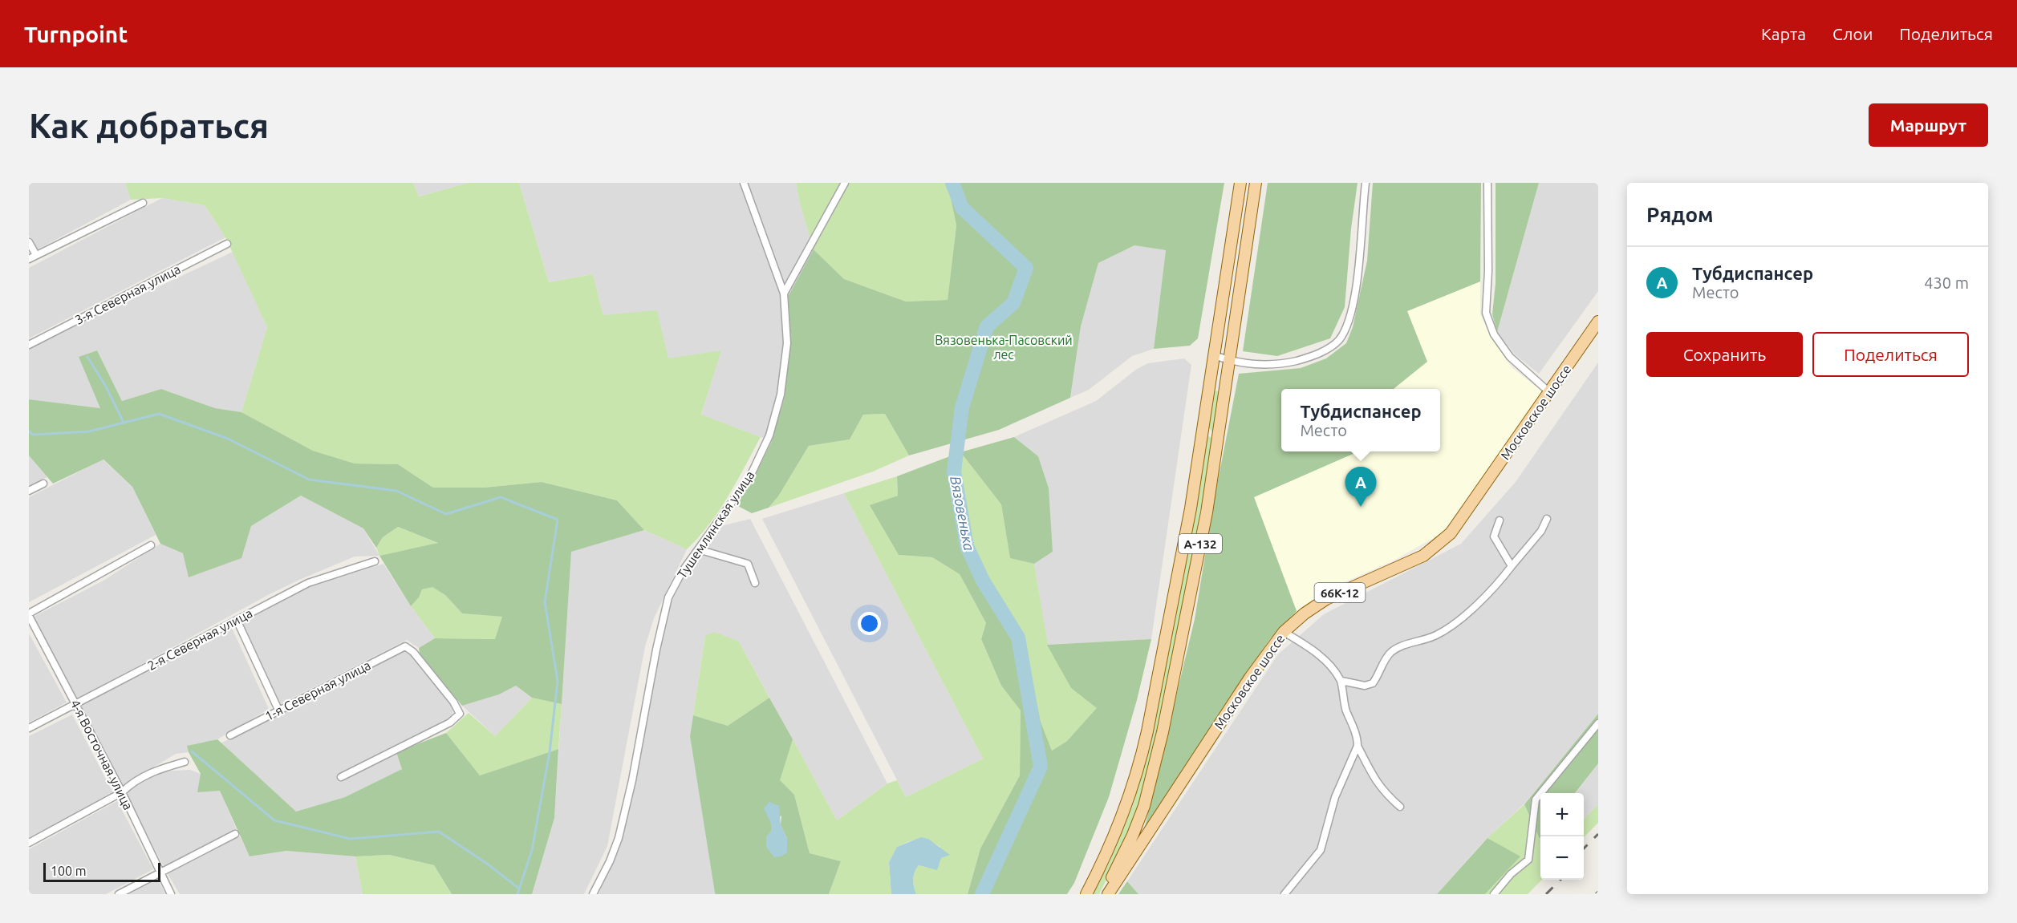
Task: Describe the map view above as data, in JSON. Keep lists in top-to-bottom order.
{
  "streets": {
    "main road": ["Московское шоссе", "А-132", "66К-12"],
    "street": [
      "3-я Северная улица",
      "Тушемлинская улица",
      "2-я Северная улица",
      "1-я Северная улица",
      "4-я Восточная улица"
    ]
  },
  "crossings": [
    ["2-я Северная улица", "4-я Восточная улица"]
  ],
  "water": ["Вязовенька"],
  "parks": ["Вязовенька-Пасовский лес"],
  "scale_bar": "100 m",
  "page": {
    "header": "Turnpoint",
    "nav": ["Карта", "Слои", "Поделиться"],
    "buttons": [
      "Маршрут",
      ["Сохранить", "Поделиться"]
    ],
    "title": "Как добраться",
    "heading": "Рядом",
    "list": [
      {
        "mark": "A",
        "name": "Тубдиспансер",
        "note": "Место",
        "value": "430 m"
      }
    ],
    "popup": ["Тубдиспансер", "Место"],
    "pins": "A",
    "map_buttons": ["+", "−"],
    "scale": "100 m"
  }
}
